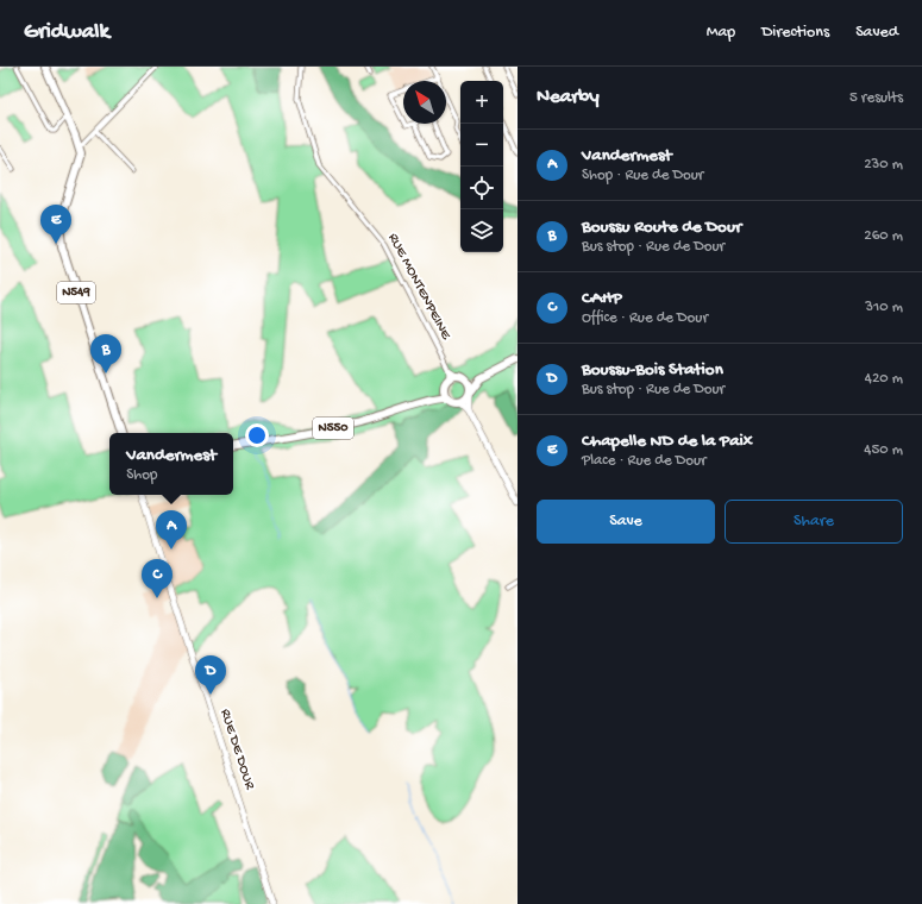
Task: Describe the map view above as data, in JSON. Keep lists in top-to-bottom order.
{
  "streets": {
    "main road": ["N549", "N550", "RUE DE DOUR"],
    "street": ["RUE MONTENPEINE"]
  },
  "crossings": [
    ["RUE MONTENPEINE", "N550"]
  ],
  "north": "top left",
  "page": {
    "header": "Gridwalk",
    "nav": ["Map", "Directions", "Saved"],
    "heading": ["Nearby", "5 results"],
    "map_buttons": ["+", "−"],
    "list": [
      {
        "mark": "A",
        "name": "Vandermest",
        "note": "Shop · Rue de Dour",
        "value": "230 m"
      },
      {
        "mark": "B",
        "name": "Boussu Route de Dour",
        "note": "Bus stop · Rue de Dour",
        "value": "260 m"
      },
      {
        "mark": "C",
        "name": "CAHP",
        "note": "Office · Rue de Dour",
        "value": "310 m"
      },
      {
        "mark": "D",
        "name": "Boussu-Bois Station",
        "note": "Bus stop · Rue de Dour",
        "value": "420 m"
      },
      {
        "mark": "E",
        "name": "Chapelle ND de la Paix",
        "note": "Place · Rue de Dour",
        "value": "450 m"
      }
    ],
    "pins": [
      "E",
      "B",
      "A",
      "C",
      "D"
    ],
    "popup": ["Vandermest", "Shop"],
    "buttons": ["Save", "Share"]
  }
}
